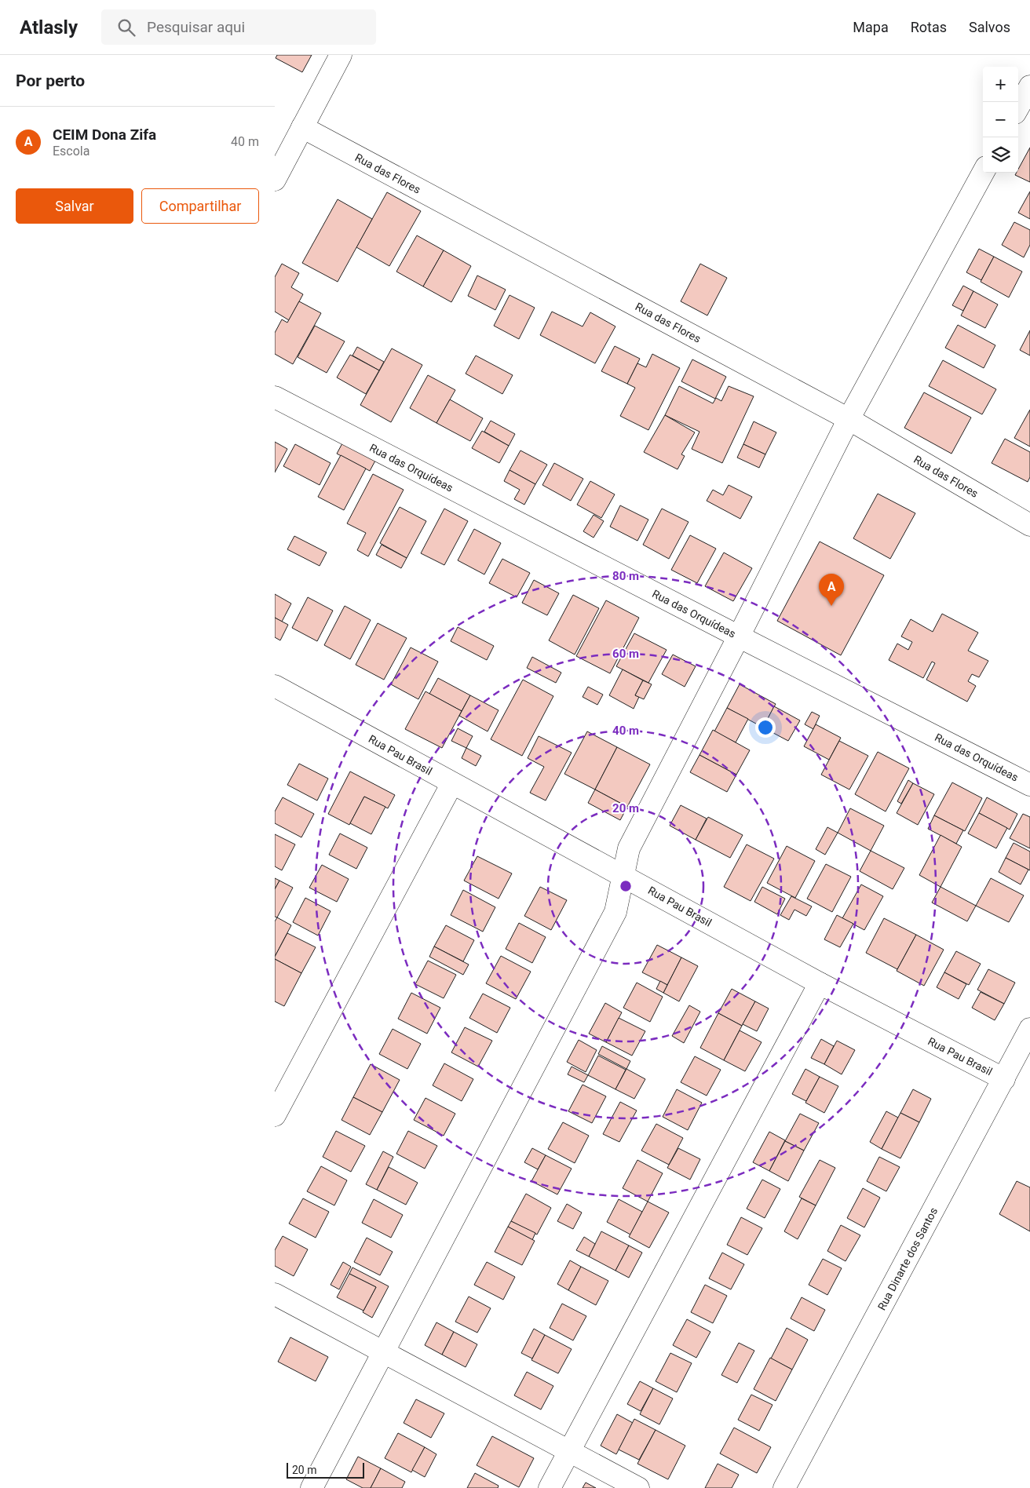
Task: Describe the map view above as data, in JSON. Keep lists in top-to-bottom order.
{
  "streets": {
    "street": [
      "Rua das Flores",
      "Rua das Orquídeas",
      "Rua Pau Brasil",
      "Rua Dinarte dos Santos"
    ]
  },
  "crossings": [
    ["Rua Pau Brasil", "Rua Dinarte dos Santos"]
  ],
  "scale_bar": "20 m",
  "page": {
    "header": "Atlasly",
    "search": "Pesquisar aqui",
    "nav": ["Mapa", "Rotas", "Salvos"],
    "heading": "Por perto",
    "map_buttons": ["+", "−"],
    "list": [
      {
        "mark": "A",
        "name": "CEIM Dona Zifa",
        "note": "Escola",
        "value": "40 m"
      }
    ],
    "buttons": ["Salvar", "Compartilhar"],
    "pins": "A",
    "scale": "20 m"
  },
  "rings": [
    "80 m",
    "60 m",
    "40 m",
    "20 m"
  ]
}
